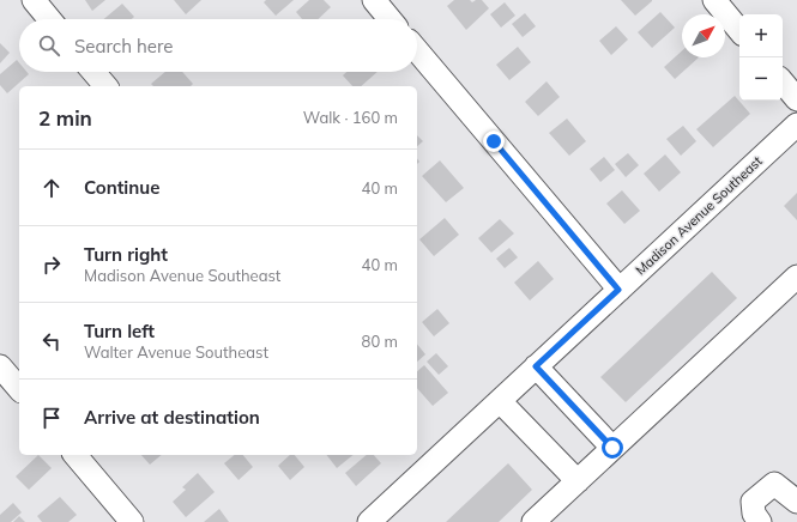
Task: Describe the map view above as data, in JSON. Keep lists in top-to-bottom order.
{
  "streets": {
    "street": ["Madison Avenue Southeast"]
  },
  "north": "top right",
  "page": {
    "map_buttons": ["+", "−"],
    "search": "Search here",
    "heading": ["2 min", "Walk · 160 m"],
    "list": [
      ["Continue", "40 m"],
      ["Turn right", "Madison Avenue Southeast", "40 m"],
      ["Turn left", "Walter Avenue Southeast", "80 m"],
      "Arrive at destination"
    ]
  }
}
